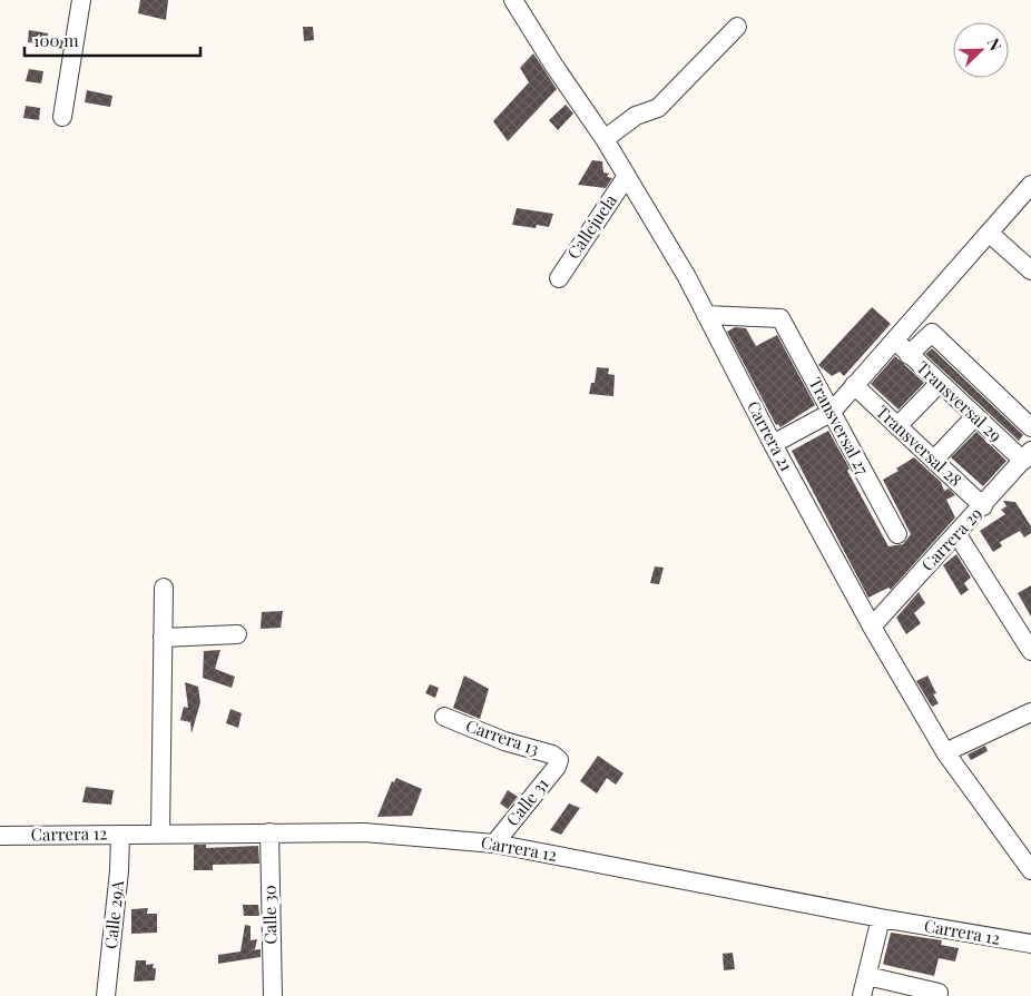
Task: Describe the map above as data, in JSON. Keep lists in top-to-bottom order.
{
  "streets": {
    "street": [
      "Callejuela",
      "Transversal 29",
      "Transversal 27",
      "Carrera 21",
      "Transversal 28",
      "Carrera 29",
      "Carrera 13",
      "Calle 31",
      "Carrera 12",
      "Calle 29A",
      "Calle 30"
    ]
  },
  "crossings": [
    ["Callejuela", "Carrera 21"],
    ["Transversal 29", "Carrera 29"],
    ["Transversal 27", "Carrera 21"],
    ["Carrera 21", "Carrera 29"],
    ["Transversal 28", "Carrera 29"],
    ["Carrera 13", "Calle 31"],
    ["Calle 31", "Carrera 12"],
    ["Carrera 12", "Calle 29A"],
    ["Carrera 12", "Calle 30"]
  ],
  "scale_bar": "100 m",
  "north": "top right"
}
